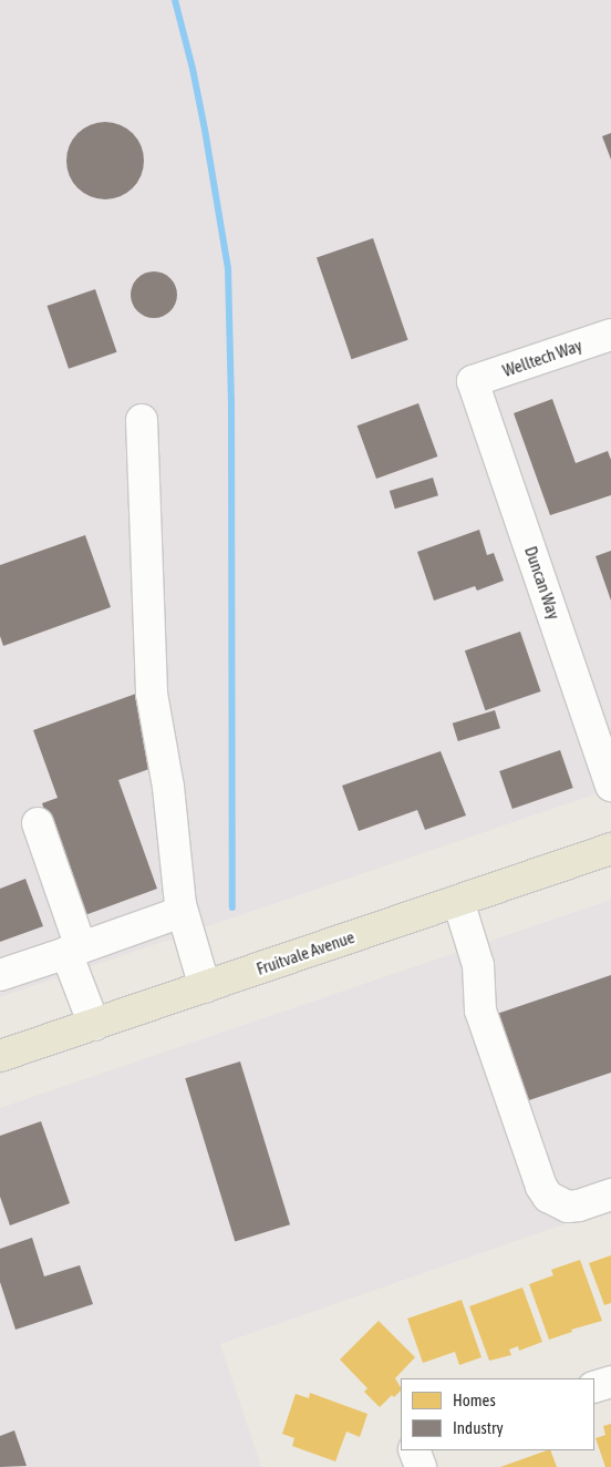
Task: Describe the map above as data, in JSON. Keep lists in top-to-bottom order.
{
  "streets": {
    "main road": ["Fruitvale Avenue"],
    "street": ["Welltech Way", "Duncan Way"]
  },
  "crossings": [
    ["Welltech Way", "Duncan Way"]
  ],
  "legend": ["Homes", "Industry"]
}
